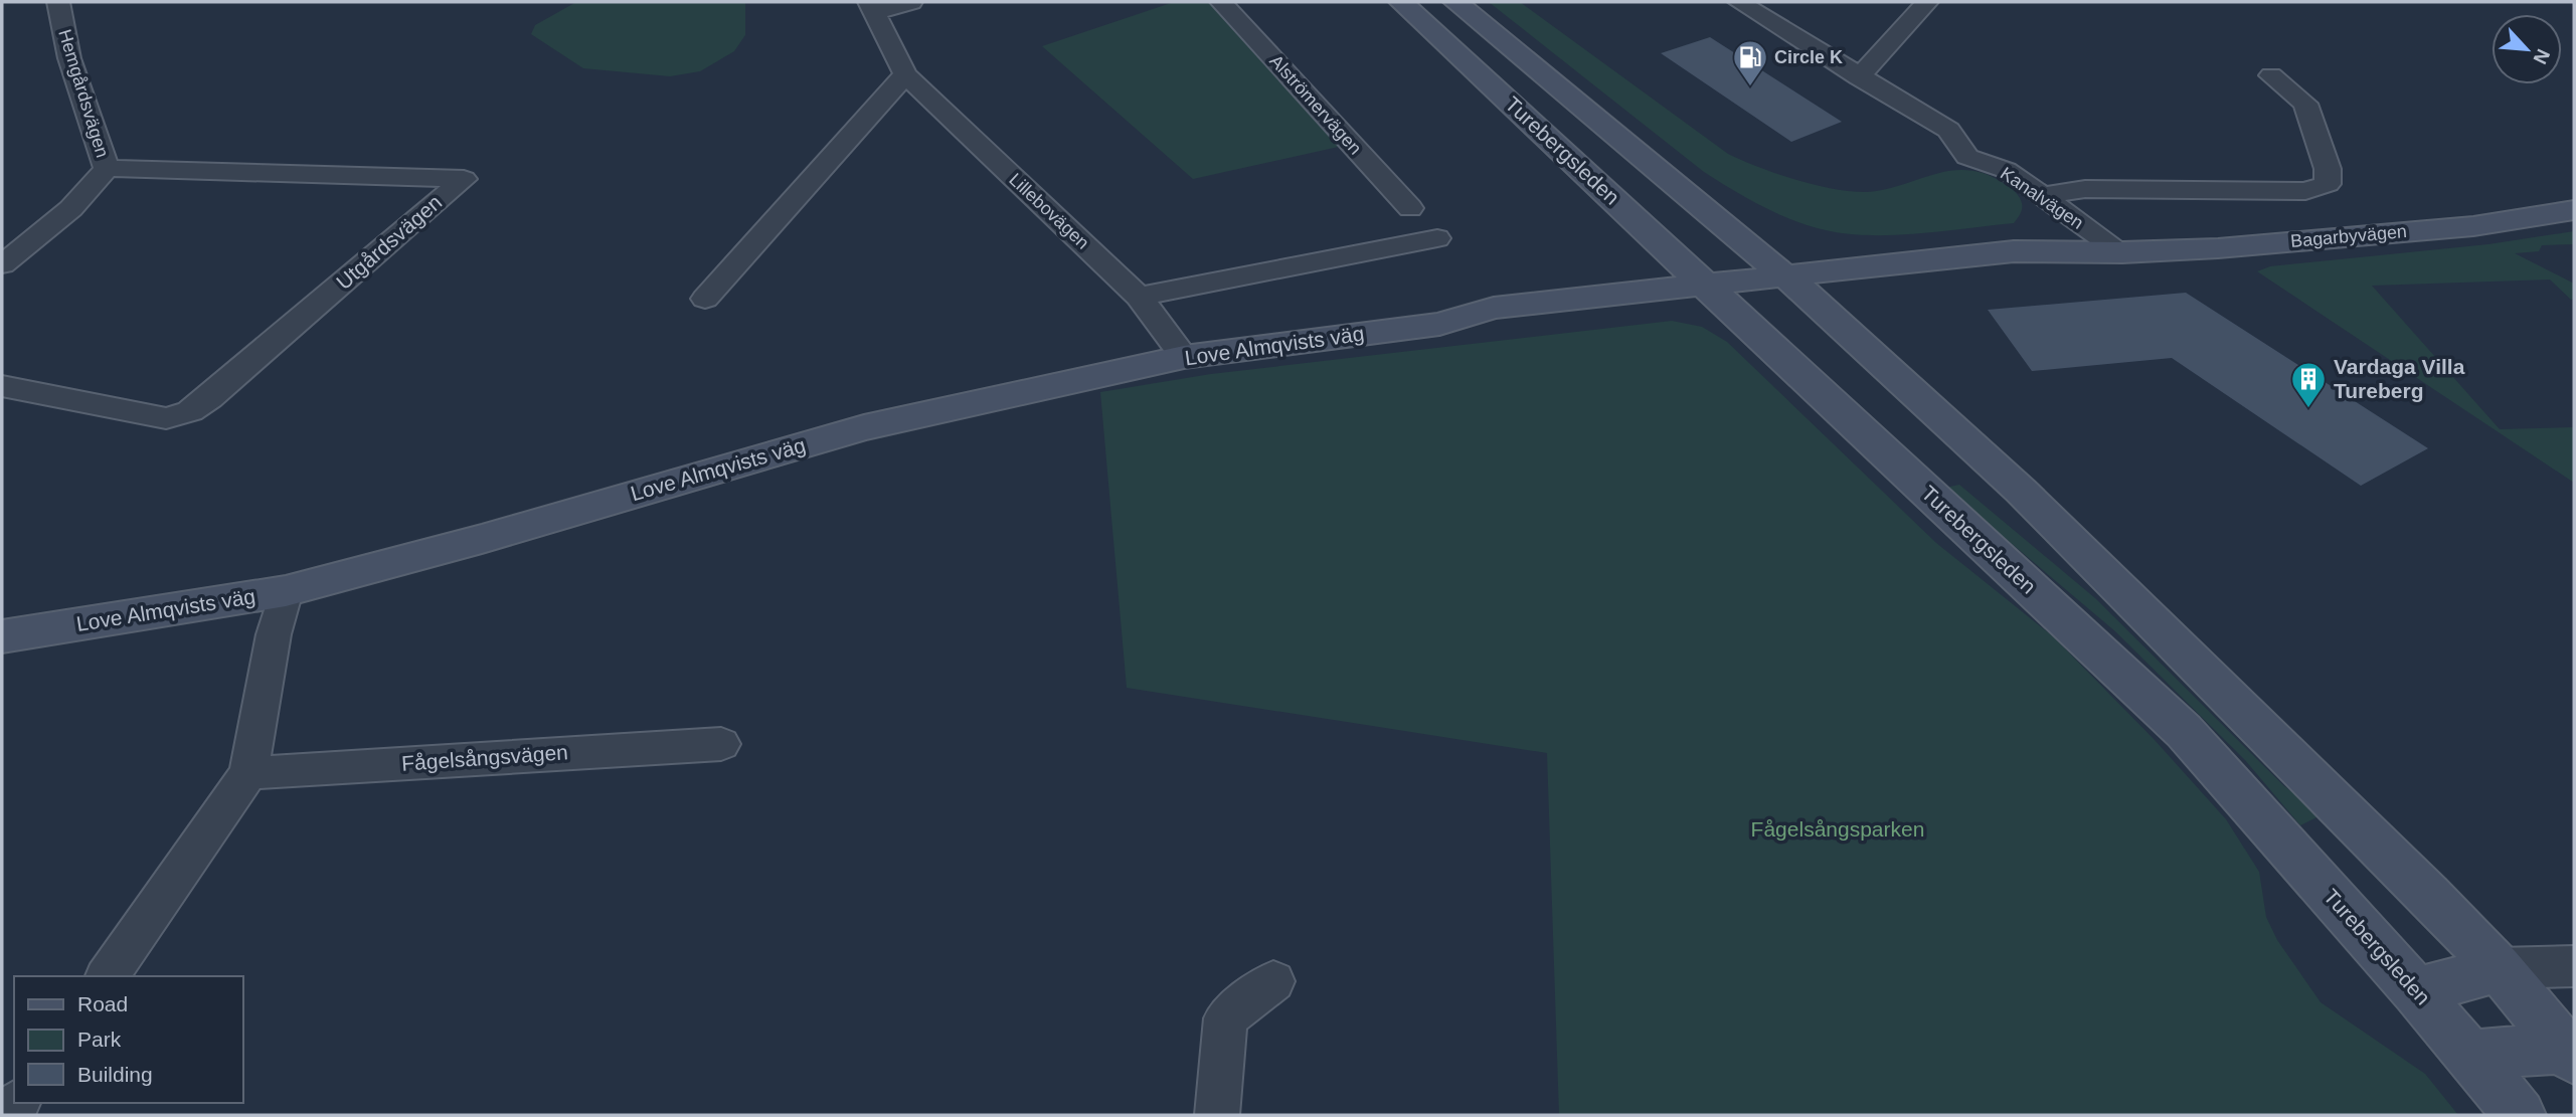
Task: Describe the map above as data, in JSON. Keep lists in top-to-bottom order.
{
  "streets": {
    "main road": ["Turebergsleden", "Bagarbyvägen", "Love Almqvists väg"],
    "street": [
      "Hemgårdsvägen",
      "Alströmervägen",
      "Kanalvägen",
      "Lillebovägen",
      "Utgårdsvägen",
      "Fågelsångsvägen"
    ]
  },
  "crossings": [
    ["Hemgårdsvägen", "Utgårdsvägen"],
    ["Turebergsleden", "Bagarbyvägen"],
    ["Turebergsleden", "Love Almqvists väg"],
    ["Kanalvägen", "Bagarbyvägen"],
    ["Lillebovägen", "Love Almqvists väg"],
    ["Bagarbyvägen", "Love Almqvists väg"]
  ],
  "parks": ["Fågelsångsparken"],
  "places": {
    "fuel station": ["Circle K"],
    "building": ["Vardaga Villa Tureberg"]
  },
  "legend": ["Road", "Park", "Building"],
  "north": "bottom right"
}
